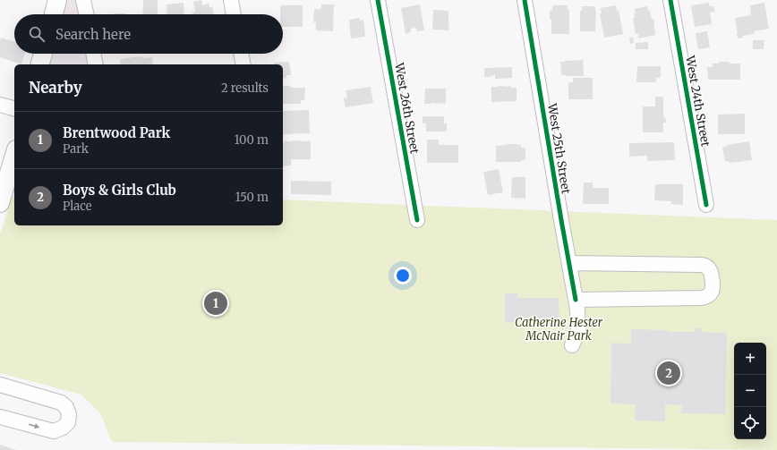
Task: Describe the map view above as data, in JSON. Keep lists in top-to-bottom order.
{
  "streets": {
    "street": ["West 24th Street", "West 26th Street", "West 25th Street"]
  },
  "parks": ["Catherine Hester McNair Park"],
  "page": {
    "search": "Search here",
    "heading": ["Nearby", "2 results"],
    "list": [
      {
        "mark": "1",
        "name": "Brentwood Park",
        "note": "Park",
        "value": "100 m"
      },
      {
        "mark": "2",
        "name": "Boys & Girls Club",
        "note": "Place",
        "value": "150 m"
      }
    ],
    "pins": ["1", "2"],
    "map_buttons": ["+", "−"]
  }
}
